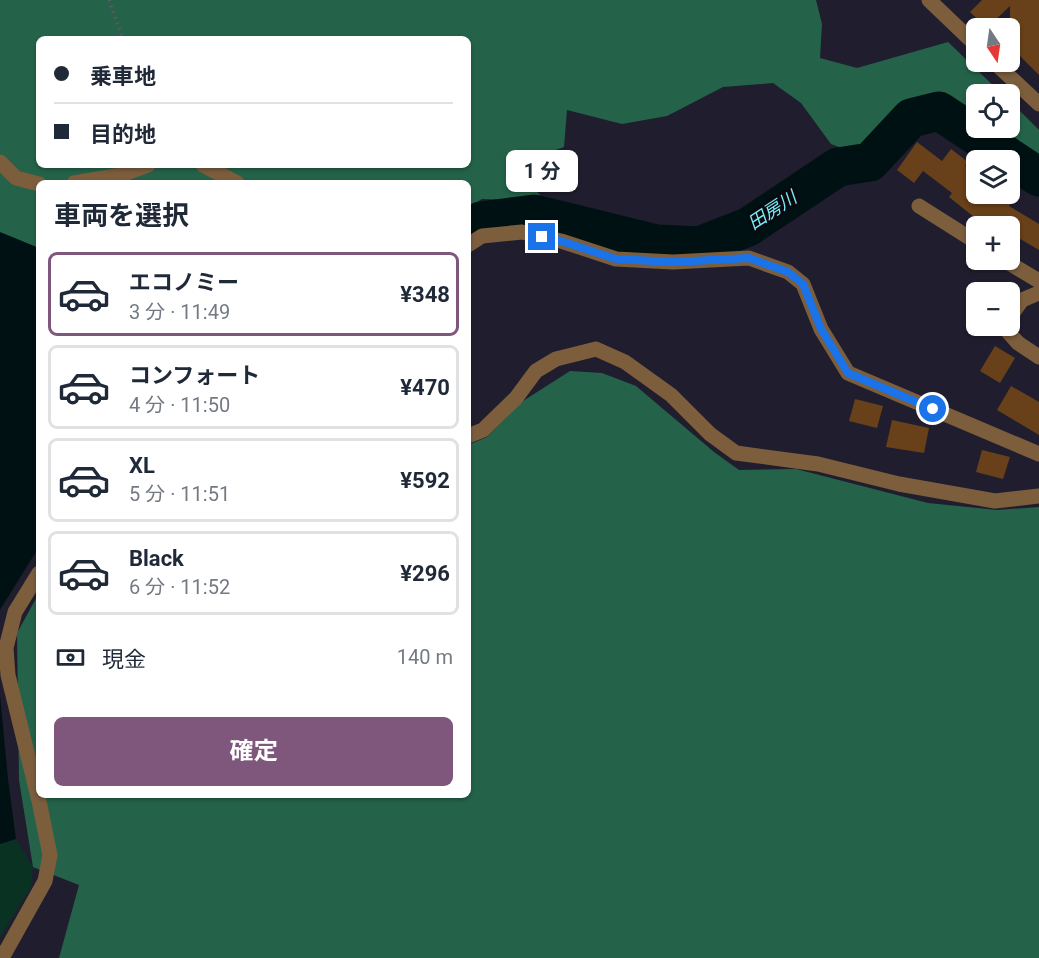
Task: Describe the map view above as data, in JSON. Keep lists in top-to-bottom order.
{
  "water": ["田房川"],
  "north": "bottom",
  "page": {
    "map_buttons": ["+", "−"],
    "banner": ["乗車地", "目的地"],
    "bubble": "1 分",
    "heading": "車両を選択",
    "list": [
      {
        "name": "エコノミー",
        "note": "3 分 · 11:49",
        "value": "¥348"
      },
      {
        "name": "コンフォート",
        "note": "4 分 · 11:50",
        "value": "¥470"
      },
      {
        "name": "XL",
        "note": "5 分 · 11:51",
        "value": "¥592"
      },
      {
        "name": "Black",
        "note": "6 分 · 11:52",
        "value": "¥296"
      }
    ],
    "pay": ["現金", "140 m"],
    "buttons": "確定"
  }
}
